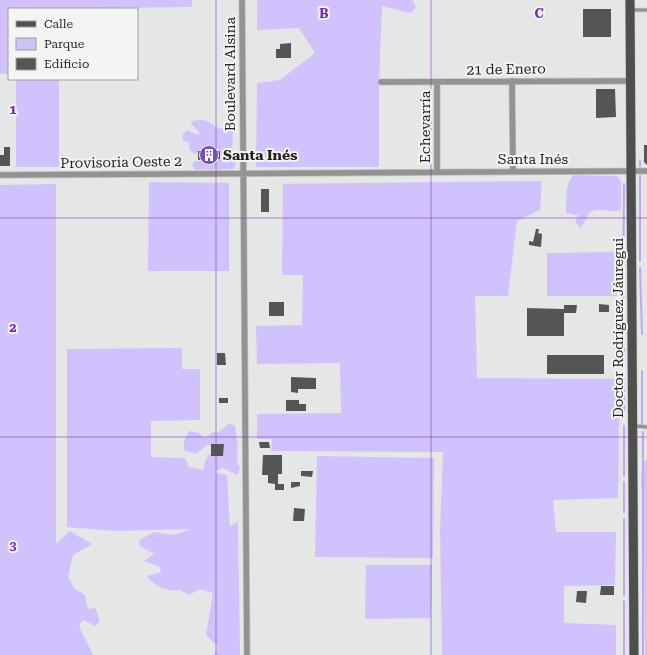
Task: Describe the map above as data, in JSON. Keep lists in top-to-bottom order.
{
  "streets": {
    "main road": ["Doctor Rodríguez Jáuregui"],
    "street": [
      "21 de Enero",
      "Boulevard Alsina",
      "Echevarría",
      "Santa Inés",
      "Provisoria Oeste 2"
    ]
  },
  "crossings": [
    ["21 de Enero", "Echevarría"],
    ["21 de Enero", "Doctor Rodríguez Jáuregui"],
    ["Boulevard Alsina", "Santa Inés"],
    ["Boulevard Alsina", "Provisoria Oeste 2"],
    ["Echevarría", "Santa Inés"],
    ["Santa Inés", "Provisoria Oeste 2"],
    ["Santa Inés", "Doctor Rodríguez Jáuregui"]
  ],
  "places": {
    "building": ["Santa Inés"]
  },
  "legend": ["Calle", "Parque", "Edificio"],
  "grid": {
    "columns": ["B", "C"],
    "rows": ["1", "2", "3"]
  }
}
